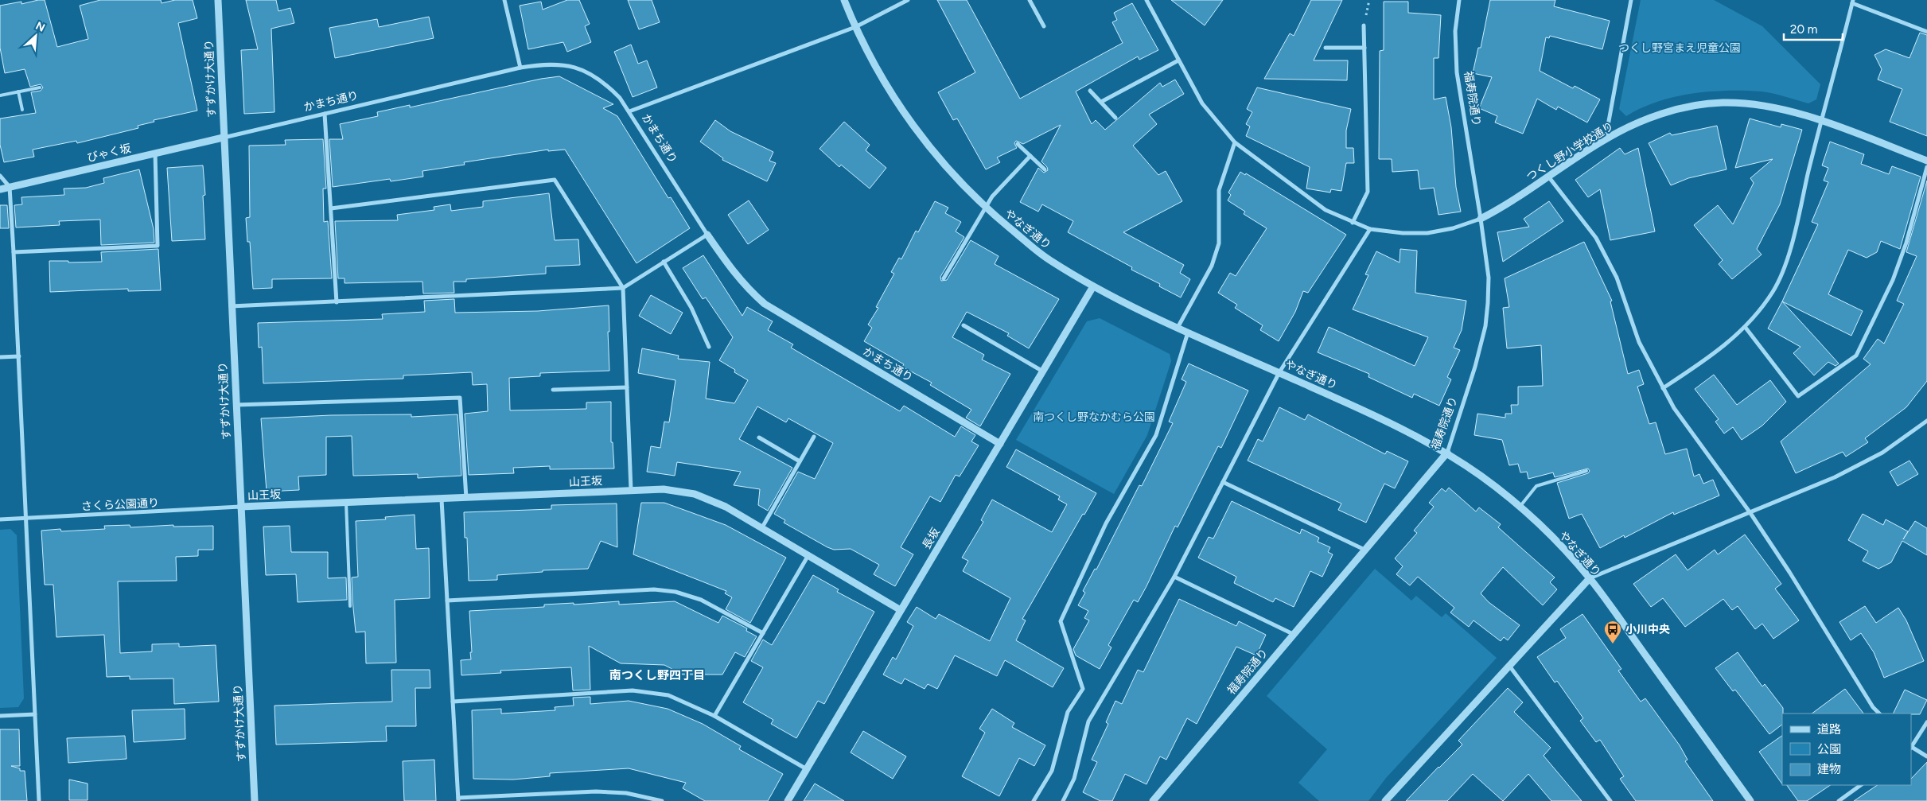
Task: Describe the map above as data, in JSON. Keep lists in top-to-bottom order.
{
  "streets": {
    "street": [
      "すずかけ大通り",
      "福寿院通り",
      "かまち通り",
      "つくし野小学校通り",
      "びゃく坂",
      "やなぎ通り",
      "山王坂",
      "さくら公園通り",
      "長坂"
    ]
  },
  "crossings": [
    ["すずかけ大通り", "かまち通り"],
    ["すずかけ大通り", "びゃく坂"],
    ["すずかけ大通り", "山王坂"],
    ["すずかけ大通り", "さくら公園通り"],
    ["福寿院通り", "つくし野小学校通り"],
    ["福寿院通り", "やなぎ通り"],
    ["かまち通り", "びゃく坂"],
    ["かまち通り", "長坂"],
    ["やなぎ通り", "長坂"],
    ["山王坂", "さくら公園通り"],
    ["山王坂", "長坂"]
  ],
  "districts": ["南つくし野四丁目"],
  "parks": ["つくし野宮まえ児童公園", "南つくし野なかむら公園"],
  "places": {
    "bus stop": ["小川中央"]
  },
  "legend": ["道路", "公園", "建物"],
  "scale_bar": "20 m",
  "north": "top right"
}
